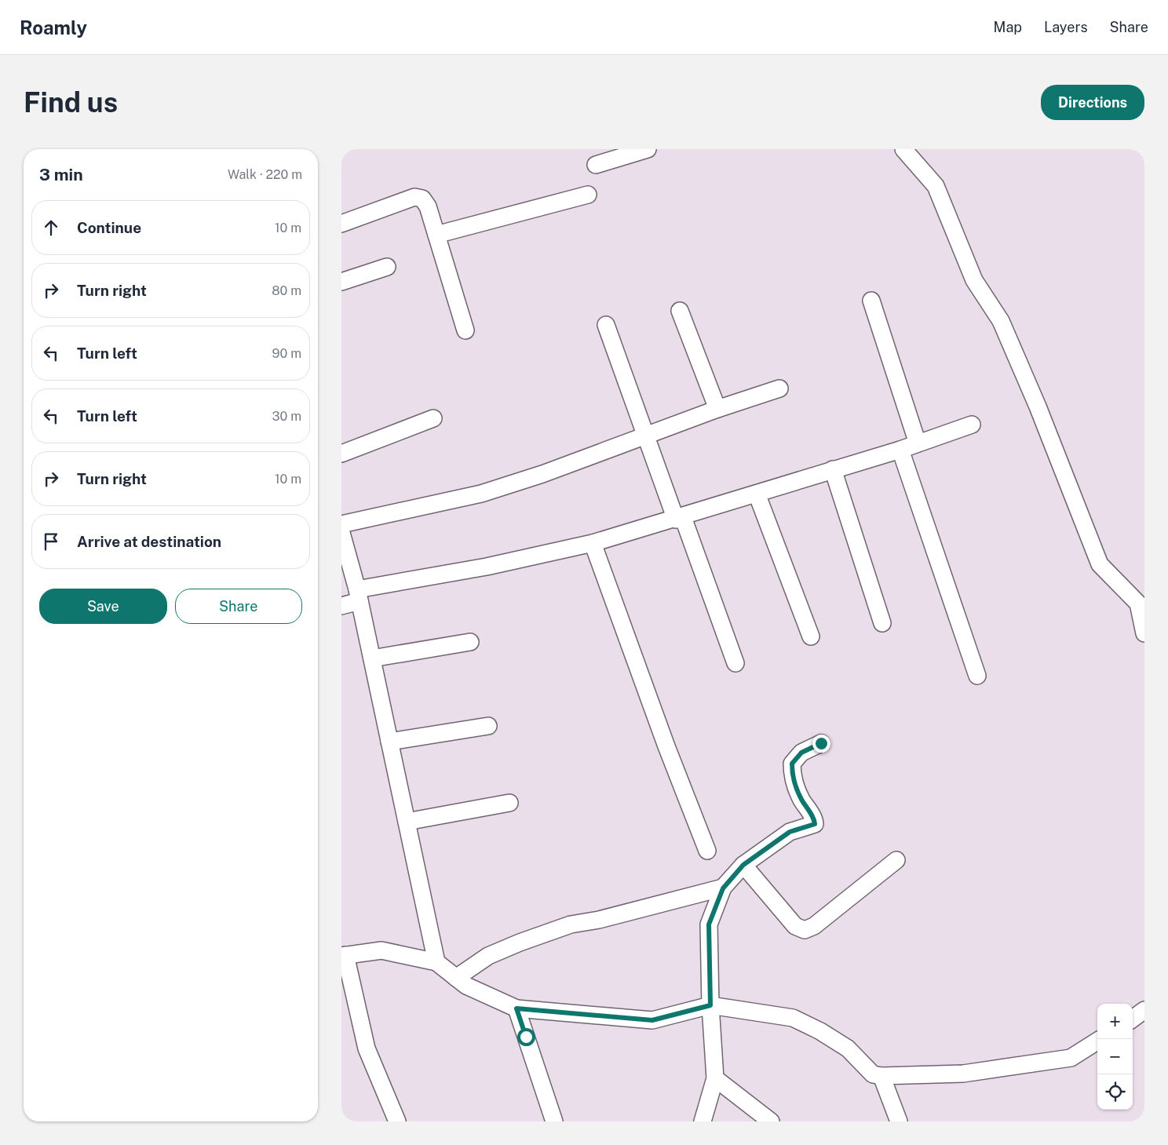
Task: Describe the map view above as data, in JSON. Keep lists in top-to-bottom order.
{
  "page": {
    "header": "Roamly",
    "nav": ["Map", "Layers", "Share"],
    "buttons": [
      "Directions",
      ["Save", "Share"]
    ],
    "title": "Find us",
    "heading": ["3 min", "Walk · 220 m"],
    "list": [
      ["Continue", "10 m"],
      ["Turn right", "80 m"],
      ["Turn left", "90 m"],
      ["Turn left", "30 m"],
      ["Turn right", "10 m"],
      "Arrive at destination"
    ],
    "map_buttons": ["+", "−"]
  }
}
